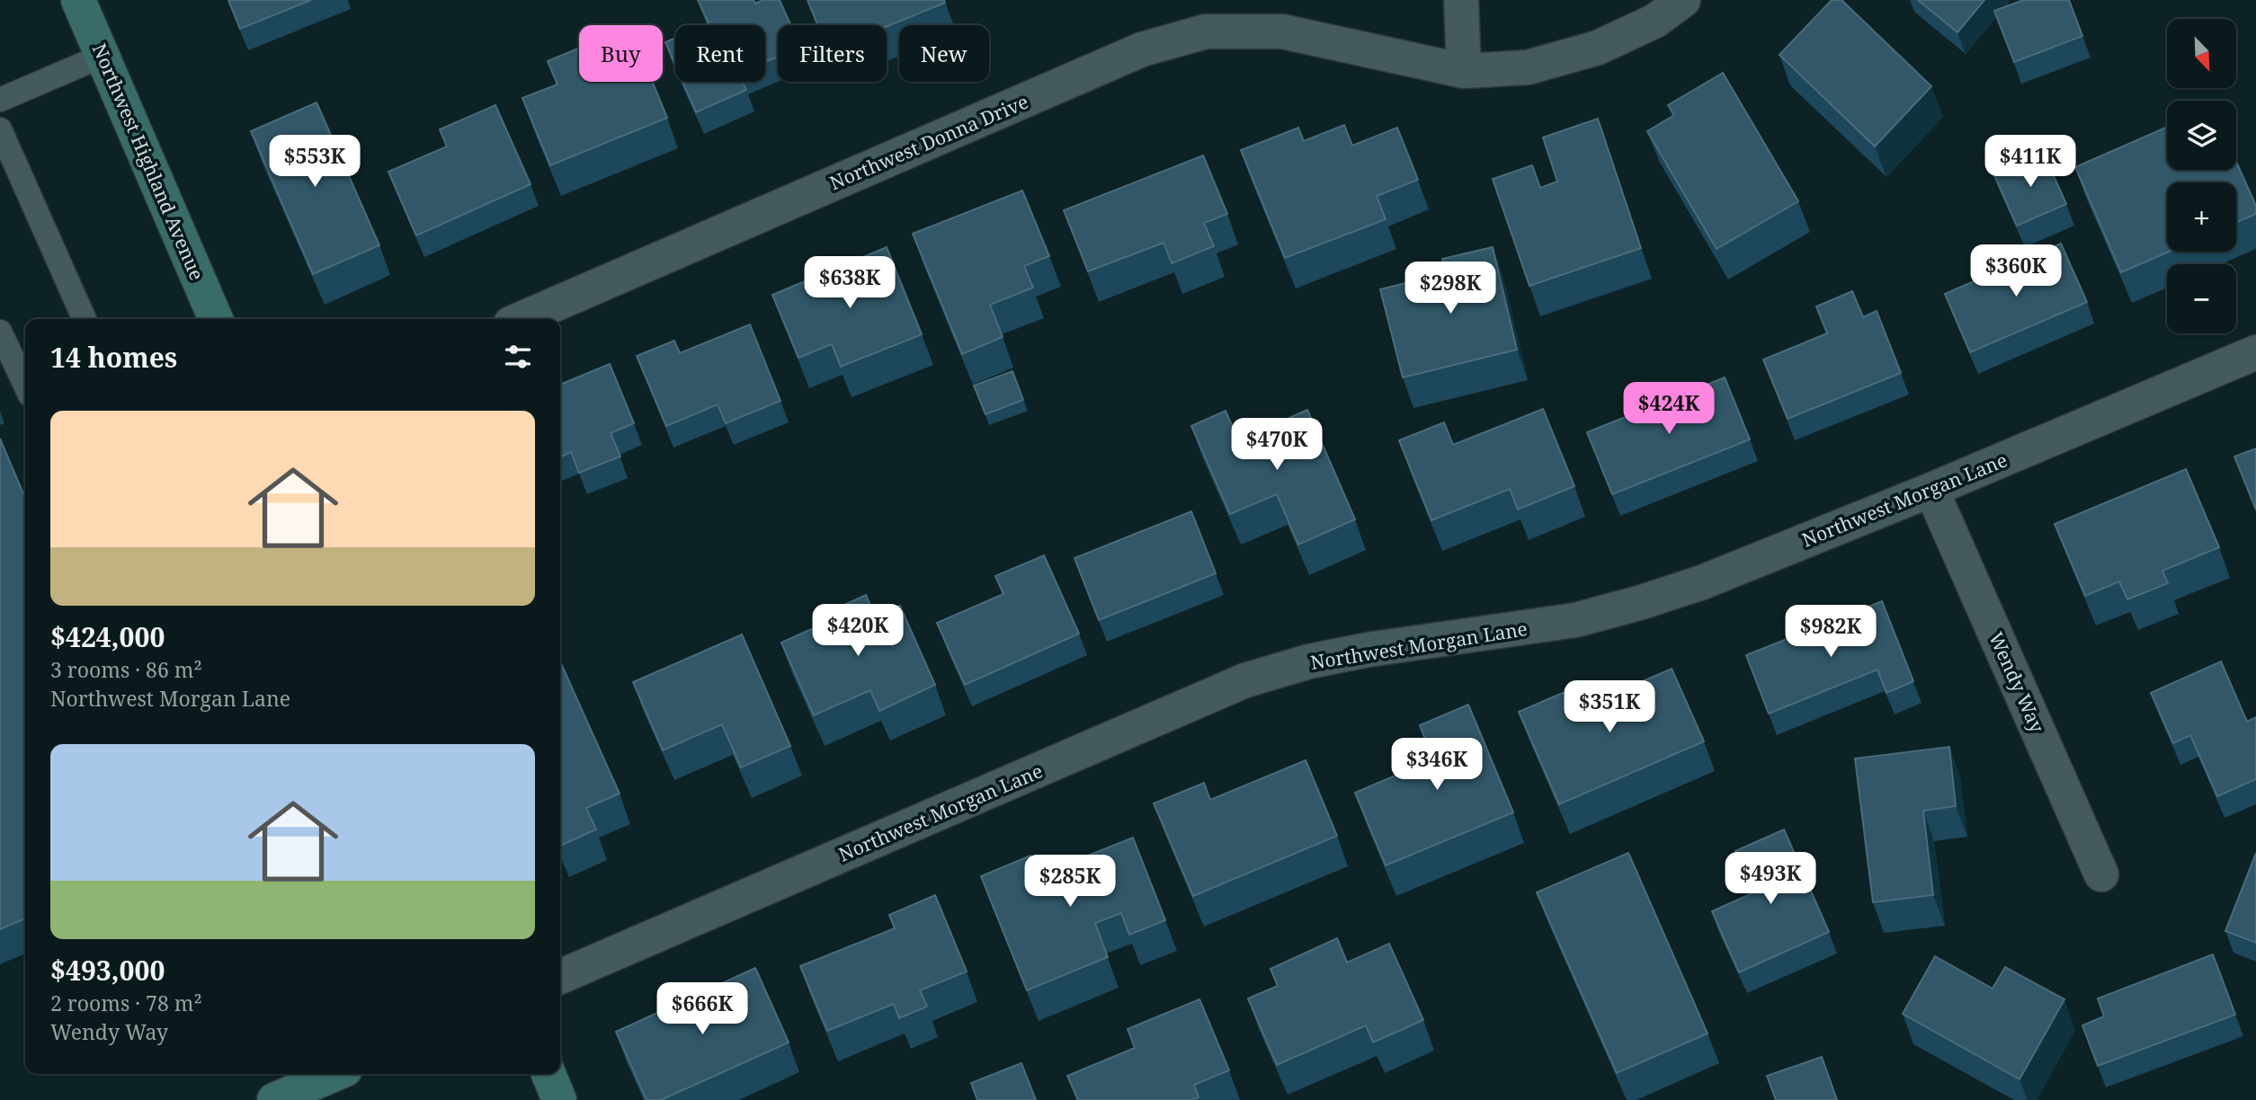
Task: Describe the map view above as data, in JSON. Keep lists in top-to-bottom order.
{
  "streets": {
    "main road": ["Northwest Highland Avenue"],
    "street": ["Northwest Donna Drive", "Northwest Morgan Lane", "Wendy Way"]
  },
  "crossings": [
    ["Northwest Morgan Lane", "Wendy Way"]
  ],
  "north": "bottom right",
  "page": {
    "map_buttons": ["+", "−"],
    "chip": [
      "Buy",
      "Rent",
      "Filters",
      "New"
    ],
    "price": [
      "$553K",
      "$411K",
      "$360K",
      "$638K",
      "$298K",
      "$424K",
      "$470K",
      "$420K",
      "$982K",
      "$351K",
      "$346K",
      "$493K",
      "$285K",
      "$666K"
    ],
    "heading": "14 homes",
    "list": [
      {
        "name": "$424,000",
        "note": "3 rooms · 86 m² · Northwest Morgan Lane"
      },
      {
        "name": "$493,000",
        "note": "2 rooms · 78 m² · Wendy Way"
      }
    ]
  }
}
